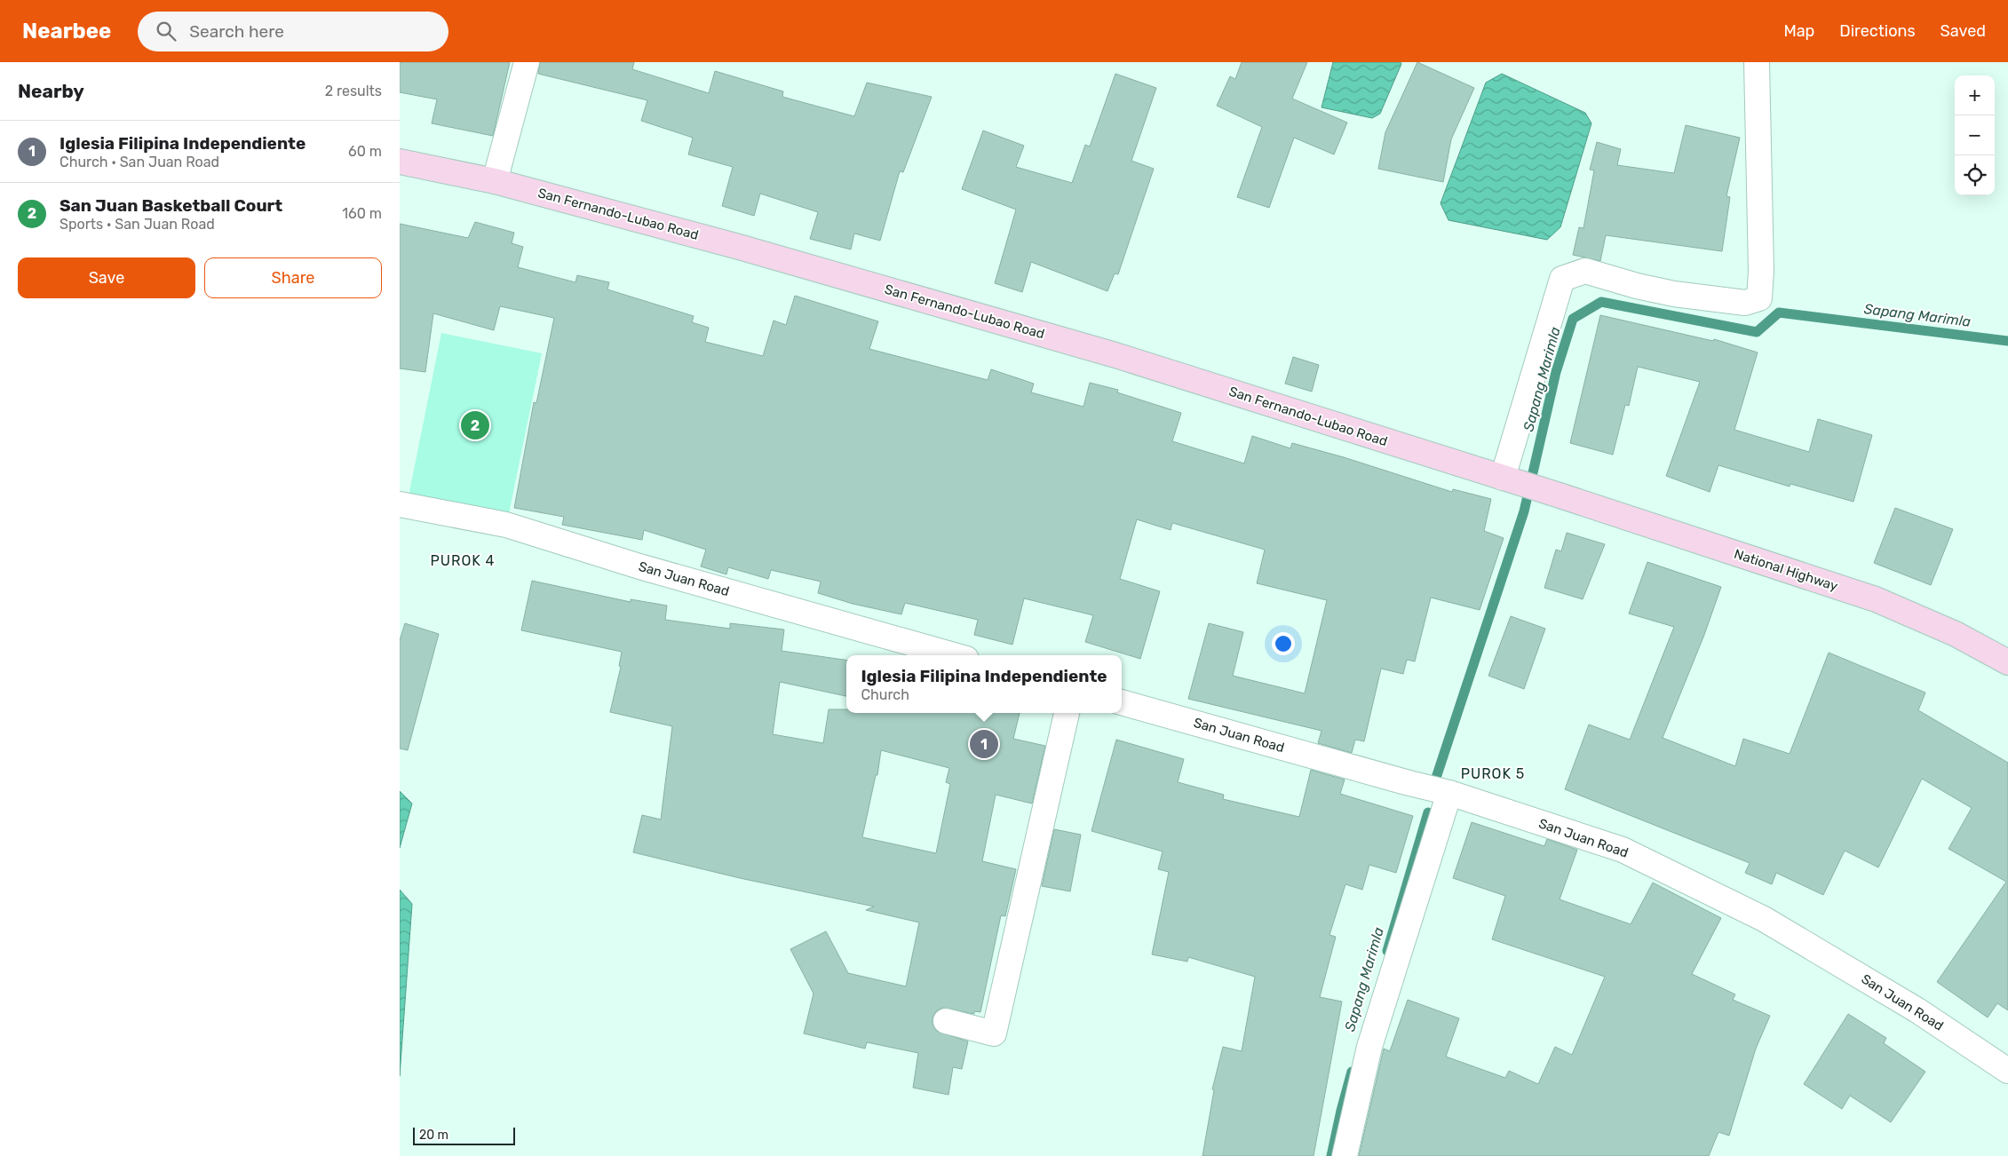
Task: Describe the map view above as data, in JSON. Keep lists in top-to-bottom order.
{
  "streets": {
    "main road": ["San Fernando-Lubao Road", "National Highway"],
    "street": ["San Juan Road"]
  },
  "crossings": [
    ["San Fernando-Lubao Road", "National Highway"]
  ],
  "districts": ["PUROK 4", "PUROK 5"],
  "water": ["Sapang Marimla"],
  "scale_bar": "20 m",
  "page": {
    "header": "Nearbee",
    "search": "Search here",
    "nav": ["Map", "Directions", "Saved"],
    "heading": ["Nearby", "2 results"],
    "map_buttons": ["+", "−"],
    "list": [
      {
        "mark": "1",
        "name": "Iglesia Filipina Independiente",
        "note": "Church · San Juan Road",
        "value": "60 m"
      },
      {
        "mark": "2",
        "name": "San Juan Basketball Court",
        "note": "Sports · San Juan Road",
        "value": "160 m"
      }
    ],
    "buttons": ["Save", "Share"],
    "pins": ["2", "1"],
    "popup": ["Iglesia Filipina Independiente", "Church"],
    "scale": "20 m"
  }
}
